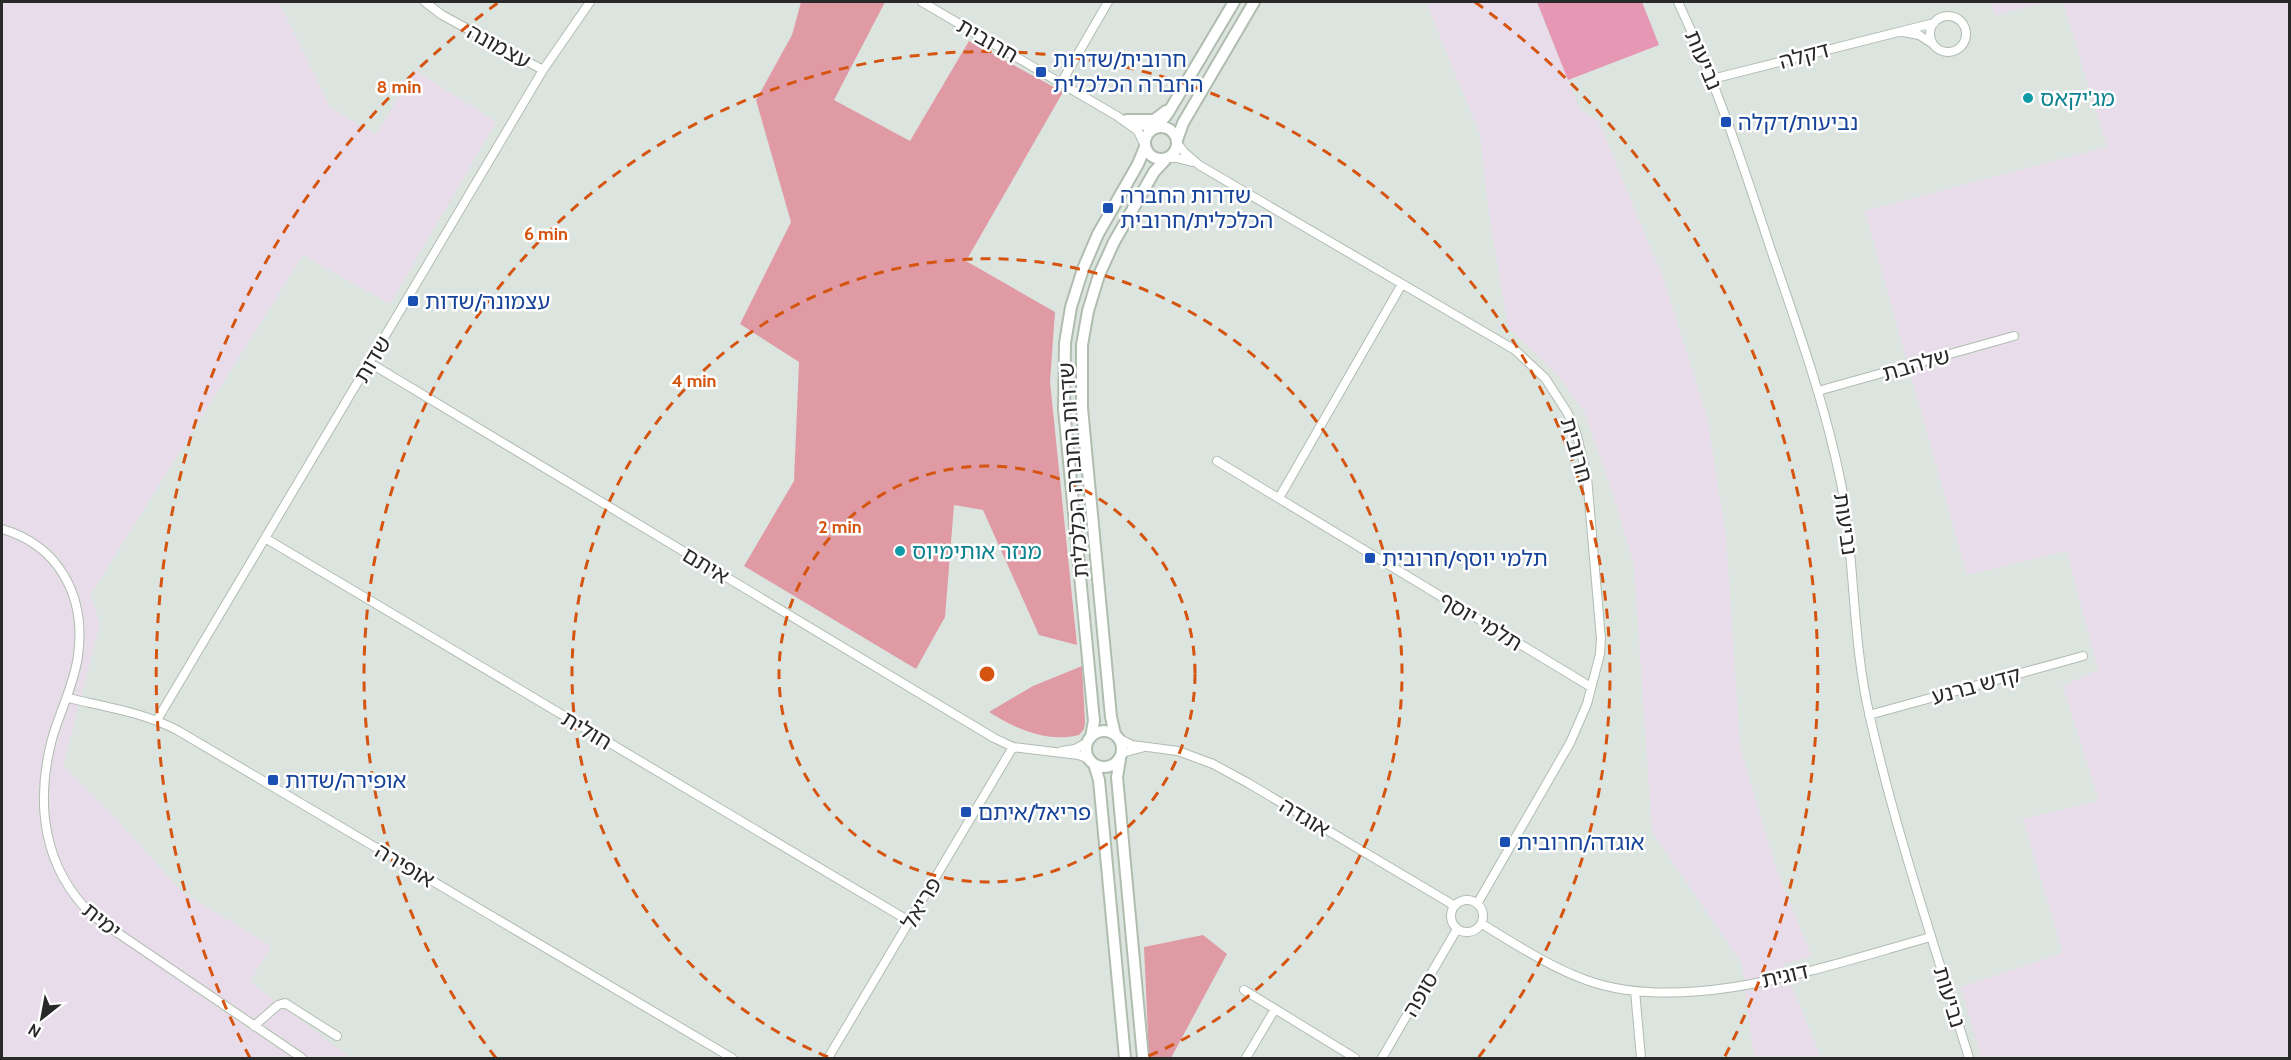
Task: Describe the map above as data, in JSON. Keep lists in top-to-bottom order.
{
  "streets": {
    "main road": ["שדרות החברה הכלכלית"],
    "street": [
      "חרובית",
      "עצמונה",
      "דקלה",
      "נביעות",
      "שדות",
      "שלהבת",
      "איתם",
      "תלמי יוסף",
      "קדש ברנע",
      "חולית",
      "אוגדה",
      "אופירה",
      "פריאל",
      "ימית",
      "דוגית",
      "סופה"
    ]
  },
  "crossings": [
    ["חרובית", "שדרות החברה הכלכלית"],
    ["חרובית", "תלמי יוסף"],
    ["חרובית", "אוגדה"],
    ["חרובית", "סופה"],
    ["עצמונה", "שדות"],
    ["דקלה", "נביעות"],
    ["נביעות", "שלהבת"],
    ["נביעות", "קדש ברנע"],
    ["נביעות", "דוגית"],
    ["שדות", "איתם"],
    ["שדות", "חולית"],
    ["שדות", "אופירה"],
    ["שדרות החברה הכלכלית", "איתם"],
    ["שדרות החברה הכלכלית", "אוגדה"],
    ["איתם", "אוגדה"],
    ["איתם", "פריאל"],
    ["חולית", "פריאל"],
    ["אוגדה", "סופה"],
    ["אופירה", "ימית"]
  ],
  "places": {
    "transit": [
      "חרובית/שדרות החברה הכלכלית",
      "נביעות/דקלה",
      "שדרות החברה הכלכלית/חרובית",
      "עצמונה/שדות",
      "תלמי יוסף/חרובית",
      "אופירה/שדות",
      "פריאל/איתם",
      "אוגדה/חרובית"
    ],
    "other": ["מג'יקאס", "מנזר אותימיוס"]
  },
  "north": "bottom left",
  "rings": [
    "8 min",
    "6 min",
    "4 min",
    "2 min"
  ]
}
